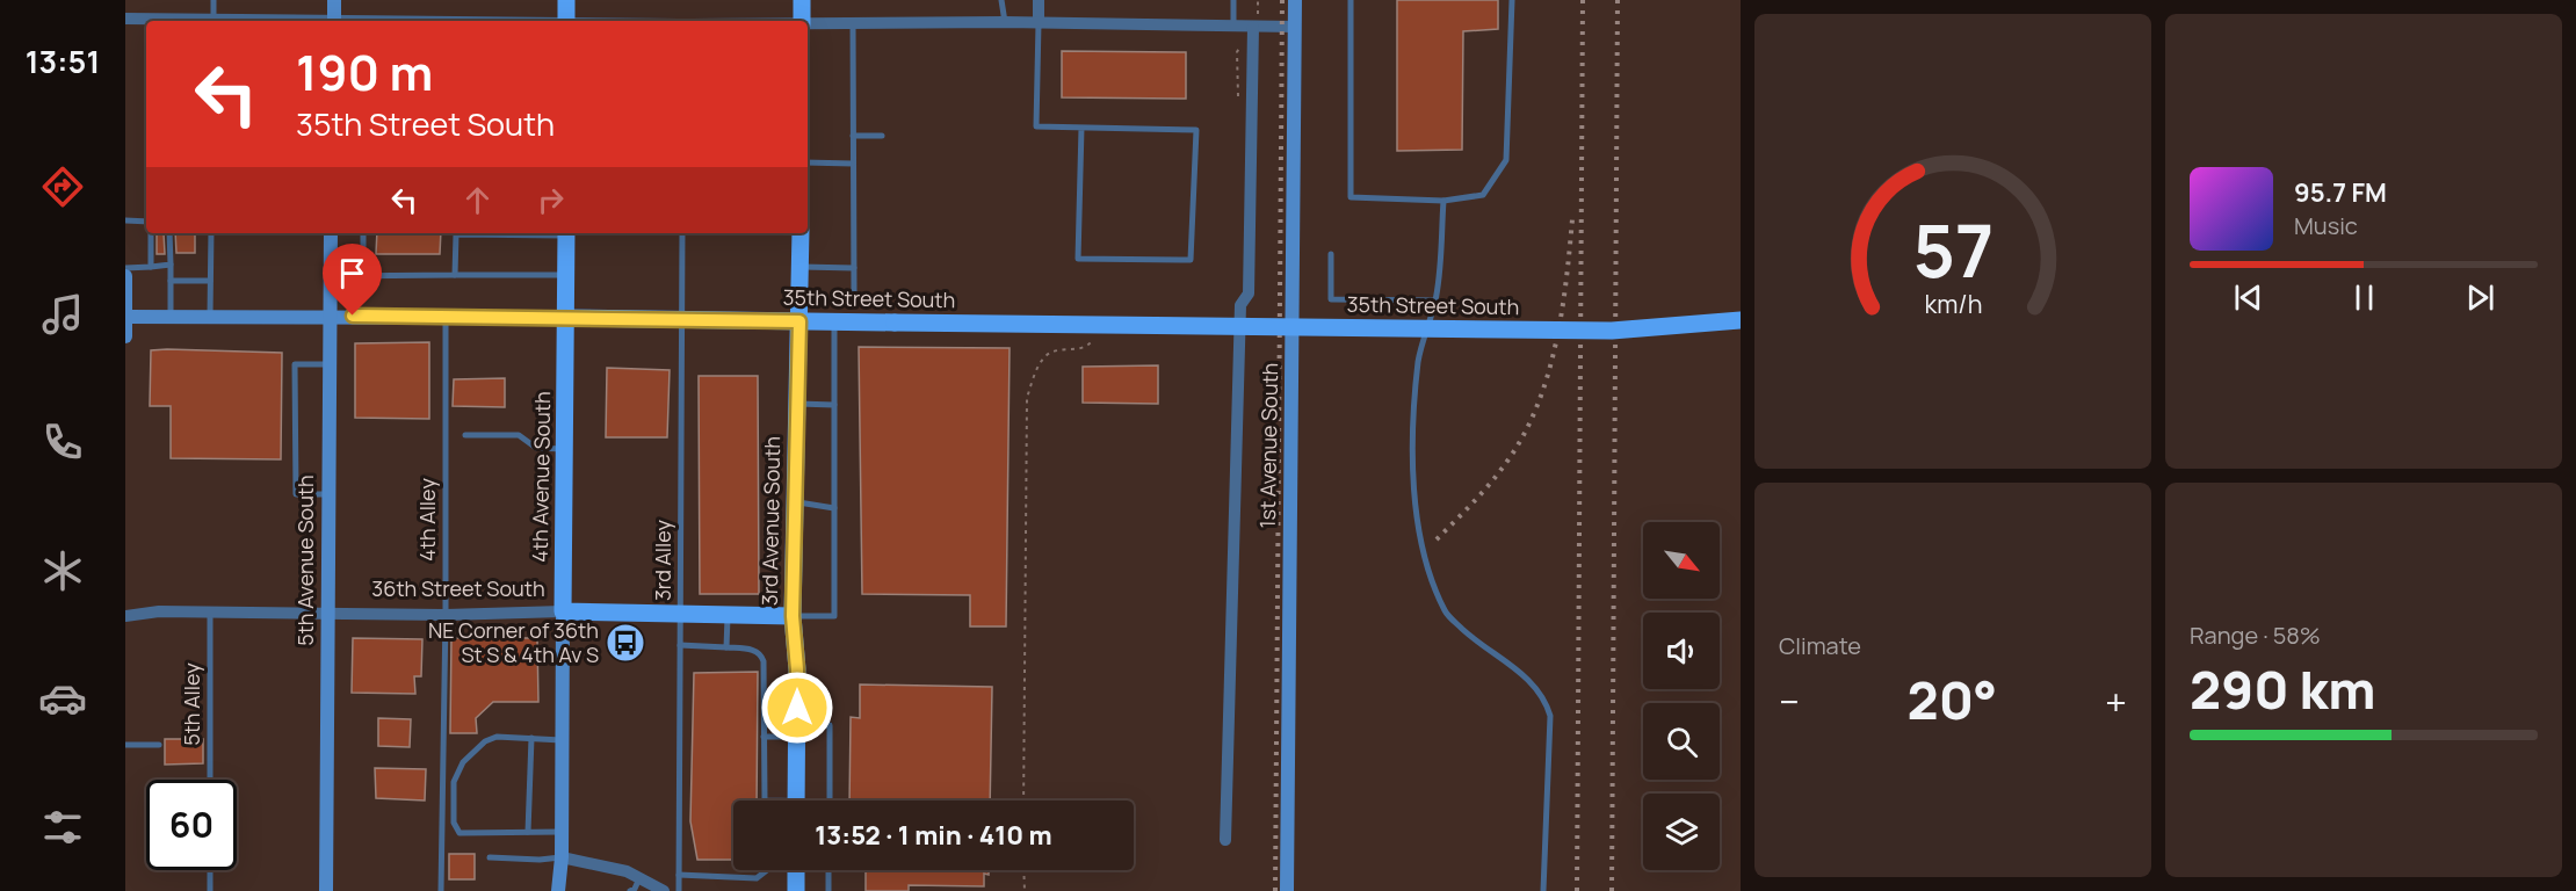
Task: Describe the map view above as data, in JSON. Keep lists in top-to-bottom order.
{
  "streets": {
    "main road": [
      "35th Street South",
      "4th Avenue South",
      "3rd Avenue South",
      "36th Street South"
    ],
    "street": ["1st Avenue South", "5th Avenue South"],
    "lane": ["4th Alley", "3rd Alley", "5th Alley"]
  },
  "crossings": [
    ["35th Street South", "4th Avenue South"],
    ["35th Street South", "4th Alley"],
    ["35th Street South", "3rd Avenue South"],
    ["35th Street South", "5th Avenue South"],
    ["35th Street South", "3rd Alley"],
    ["4th Avenue South", "36th Street South"],
    ["4th Alley", "36th Street South"],
    ["3rd Avenue South", "36th Street South"],
    ["5th Avenue South", "36th Street South"],
    ["3rd Alley", "36th Street South"],
    ["36th Street South", "5th Alley"]
  ],
  "places": {
    "bus stop": ["NE Corner of 36th St S & 4th Av S"]
  },
  "north": "bottom right",
  "page": {
    "tabs": "13:51",
    "turn": ["190 m", "35th Street South"],
    "song": ["95.7 FM", "Music"],
    "tile": [
      "Climate",
      ["Range · 58%", "290 km"]
    ],
    "heat": ["−", "20°", "+"],
    "limit": "60",
    "trip": "13:52 · 1 min · 410 m",
    "gauge": ["57", "km/h"]
  }
}
